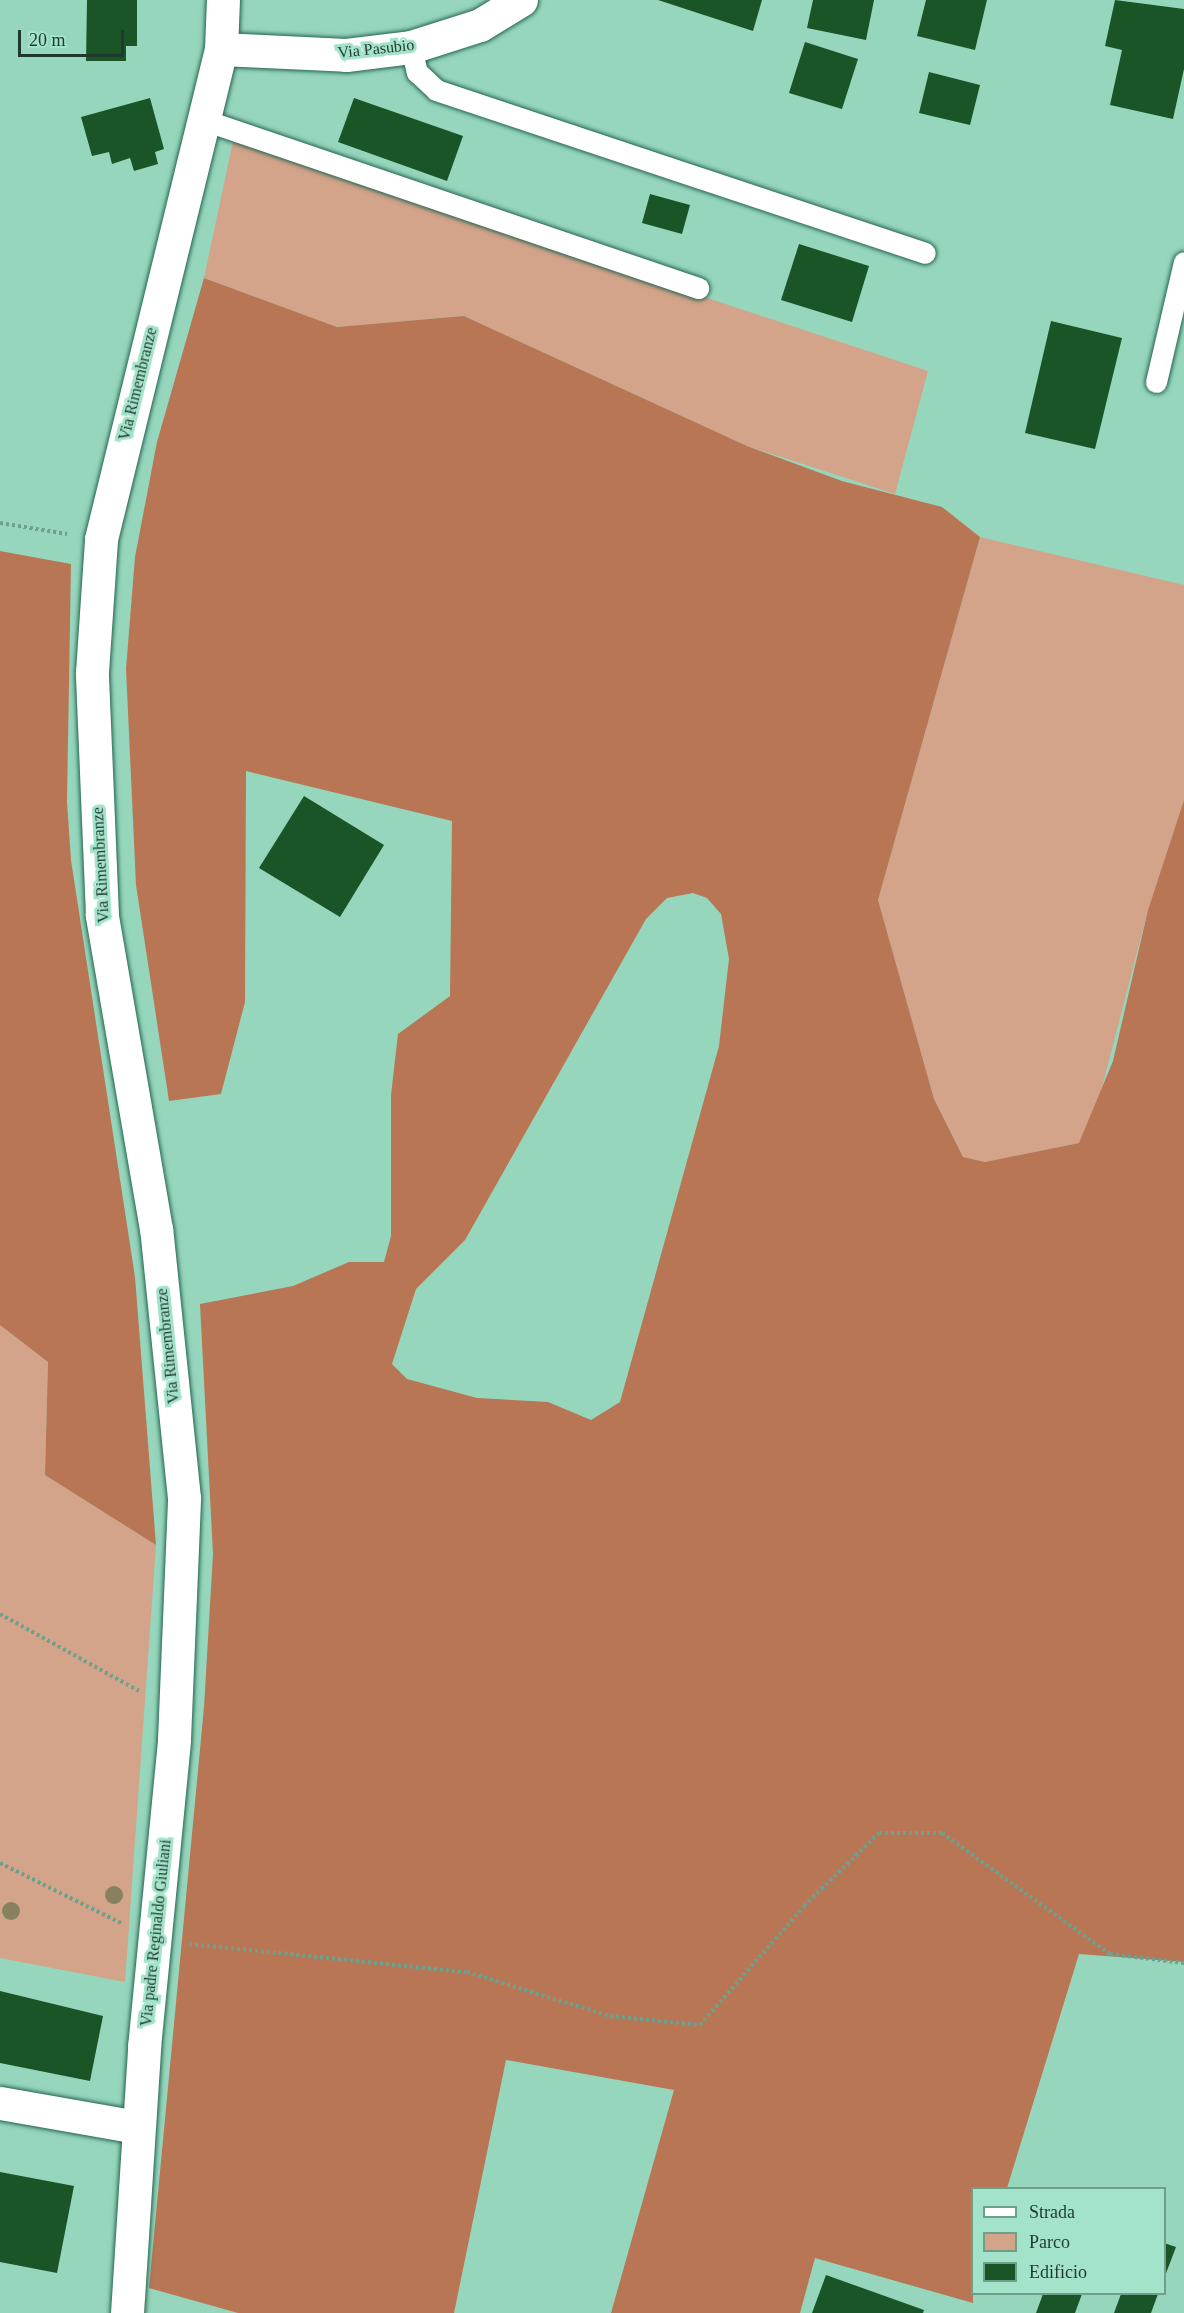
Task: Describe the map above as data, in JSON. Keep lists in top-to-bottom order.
{
  "streets": {
    "street": ["Via Pasubio", "Via Rimembranze", "Via padre Reginaldo Giuliani"]
  },
  "crossings": [
    ["Via Pasubio", "Via Rimembranze"],
    ["Via Rimembranze", "Via padre Reginaldo Giuliani"]
  ],
  "legend": ["Strada", "Parco", "Edificio"],
  "scale_bar": "20 m"
}
